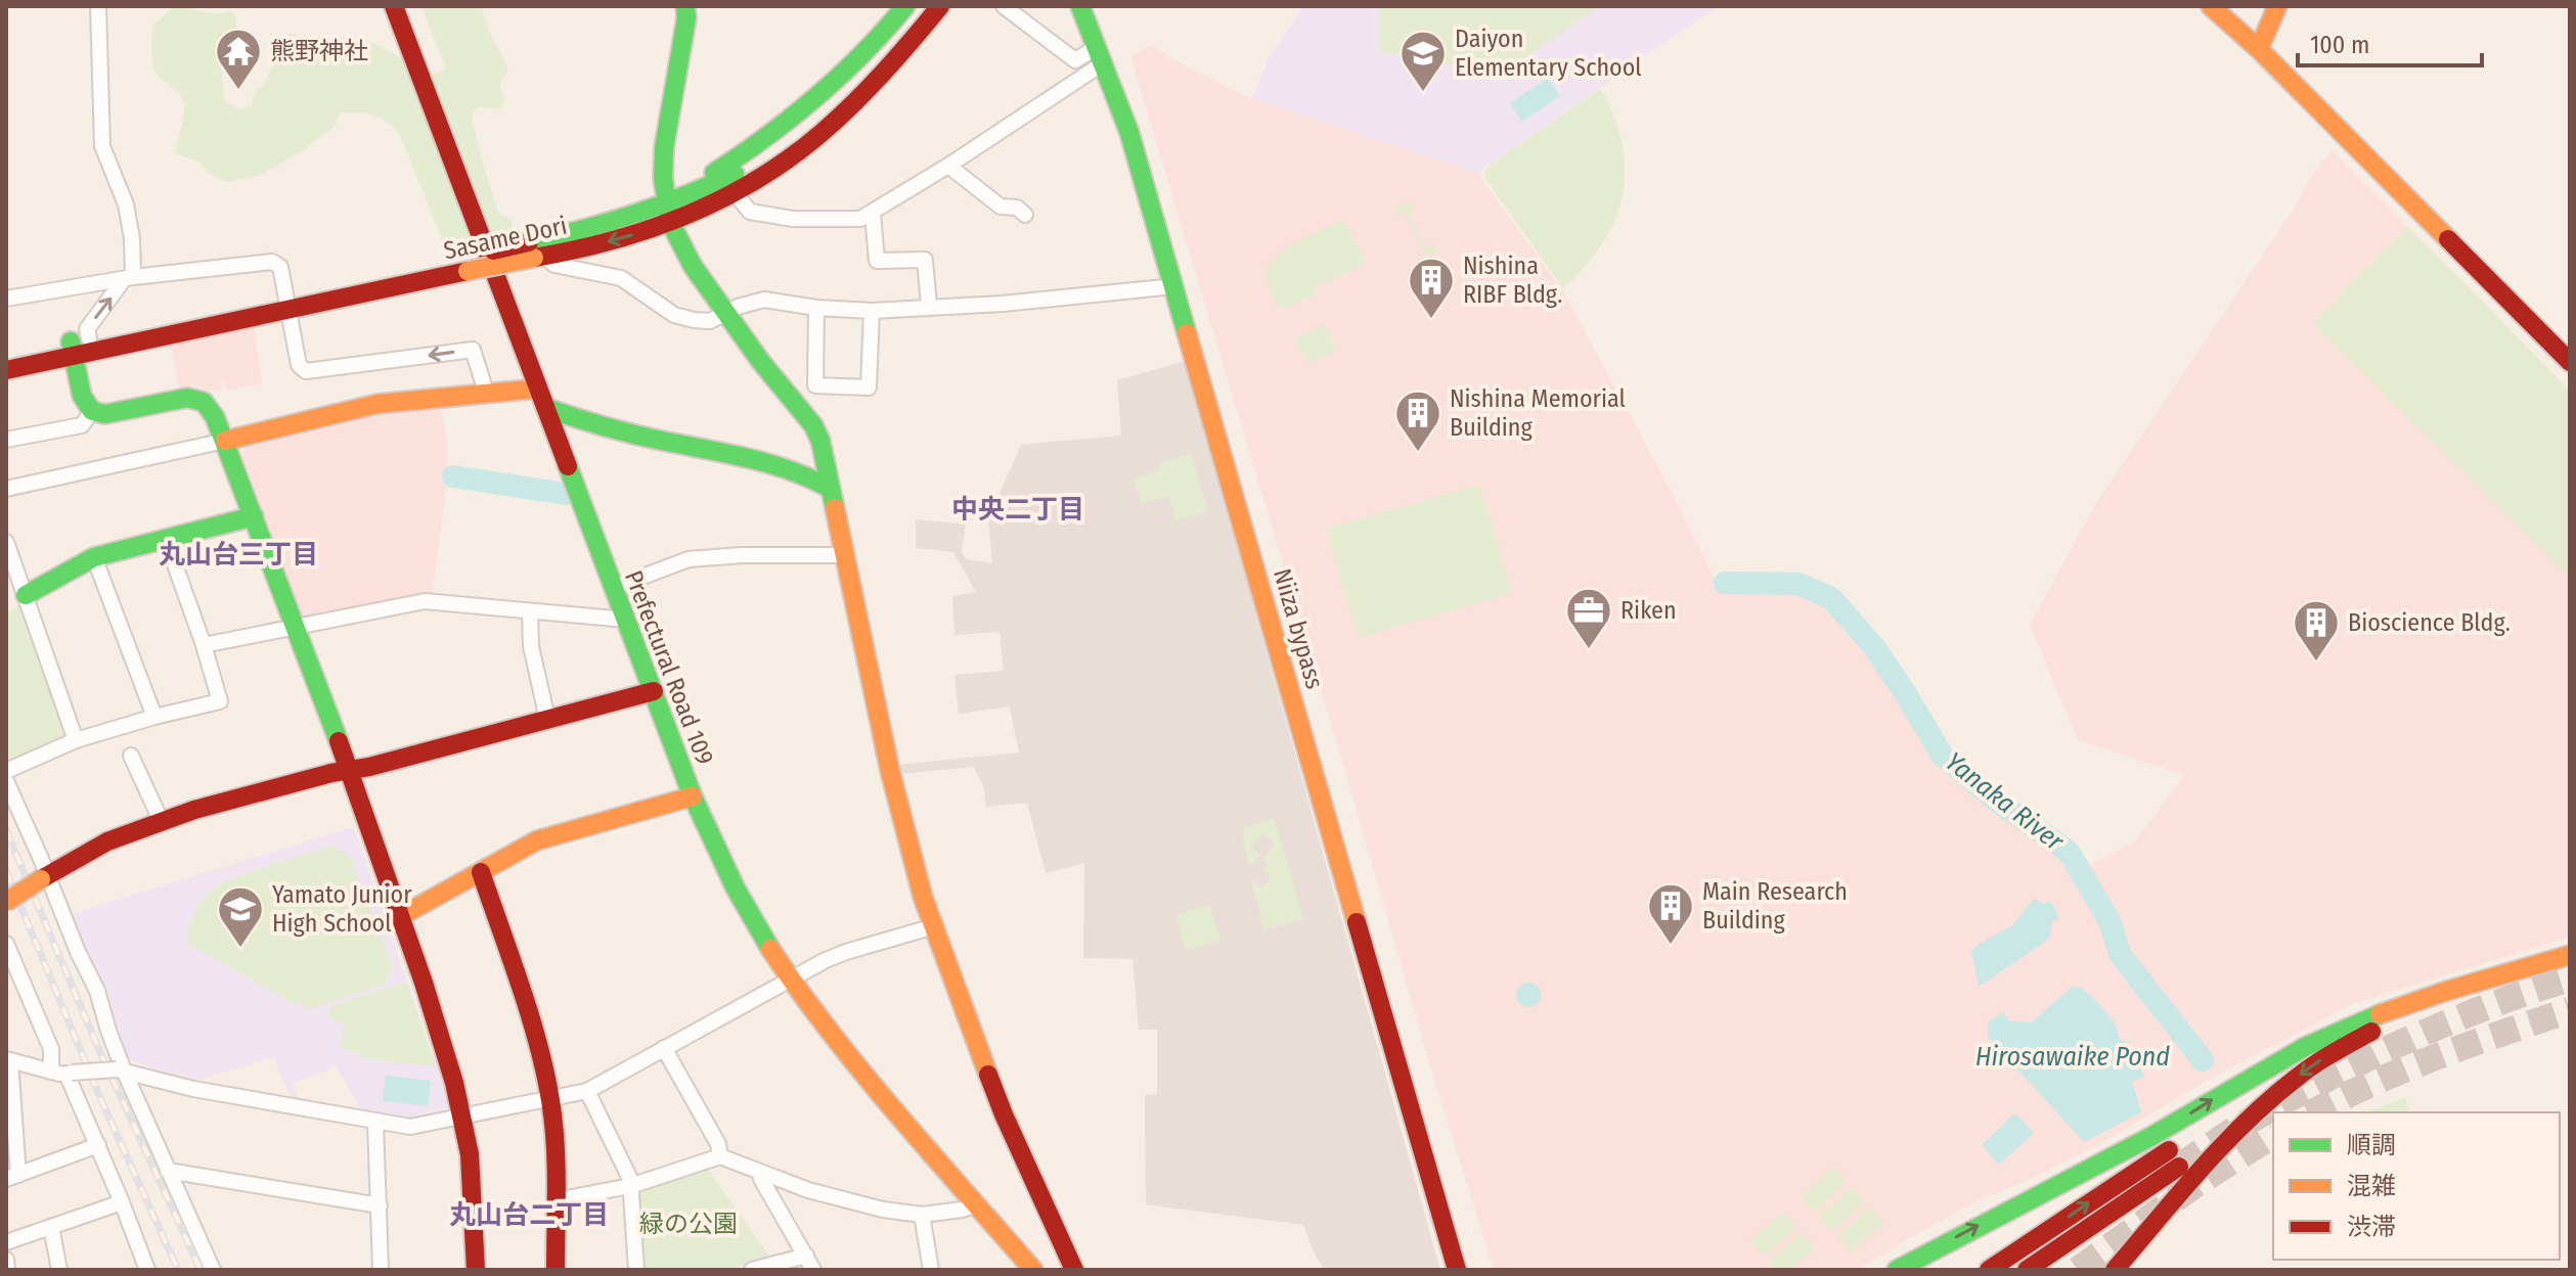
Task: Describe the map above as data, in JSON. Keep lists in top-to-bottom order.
{
  "streets": {
    "main road": ["Sasame Dori", "Niiza bypass", "Prefectural Road 109"]
  },
  "districts": ["中央二丁目", "丸山台三丁目", "丸山台二丁目"],
  "water": ["Yanaka River", "Hirosawaike Pond"],
  "parks": ["緑の公園"],
  "places": {
    "temple": ["熊野神社"],
    "school or university": ["Daiyon Elementary School", "Yamato Junior High School"],
    "building": [
      "Nishina RIBF Bldg.",
      "Nishina Memorial Building",
      "Bioscience Bldg.",
      "Main Research Building"
    ],
    "office": ["Riken"]
  },
  "legend": ["順調", "混雑", "渋滞"],
  "scale_bar": "100 m"
}
